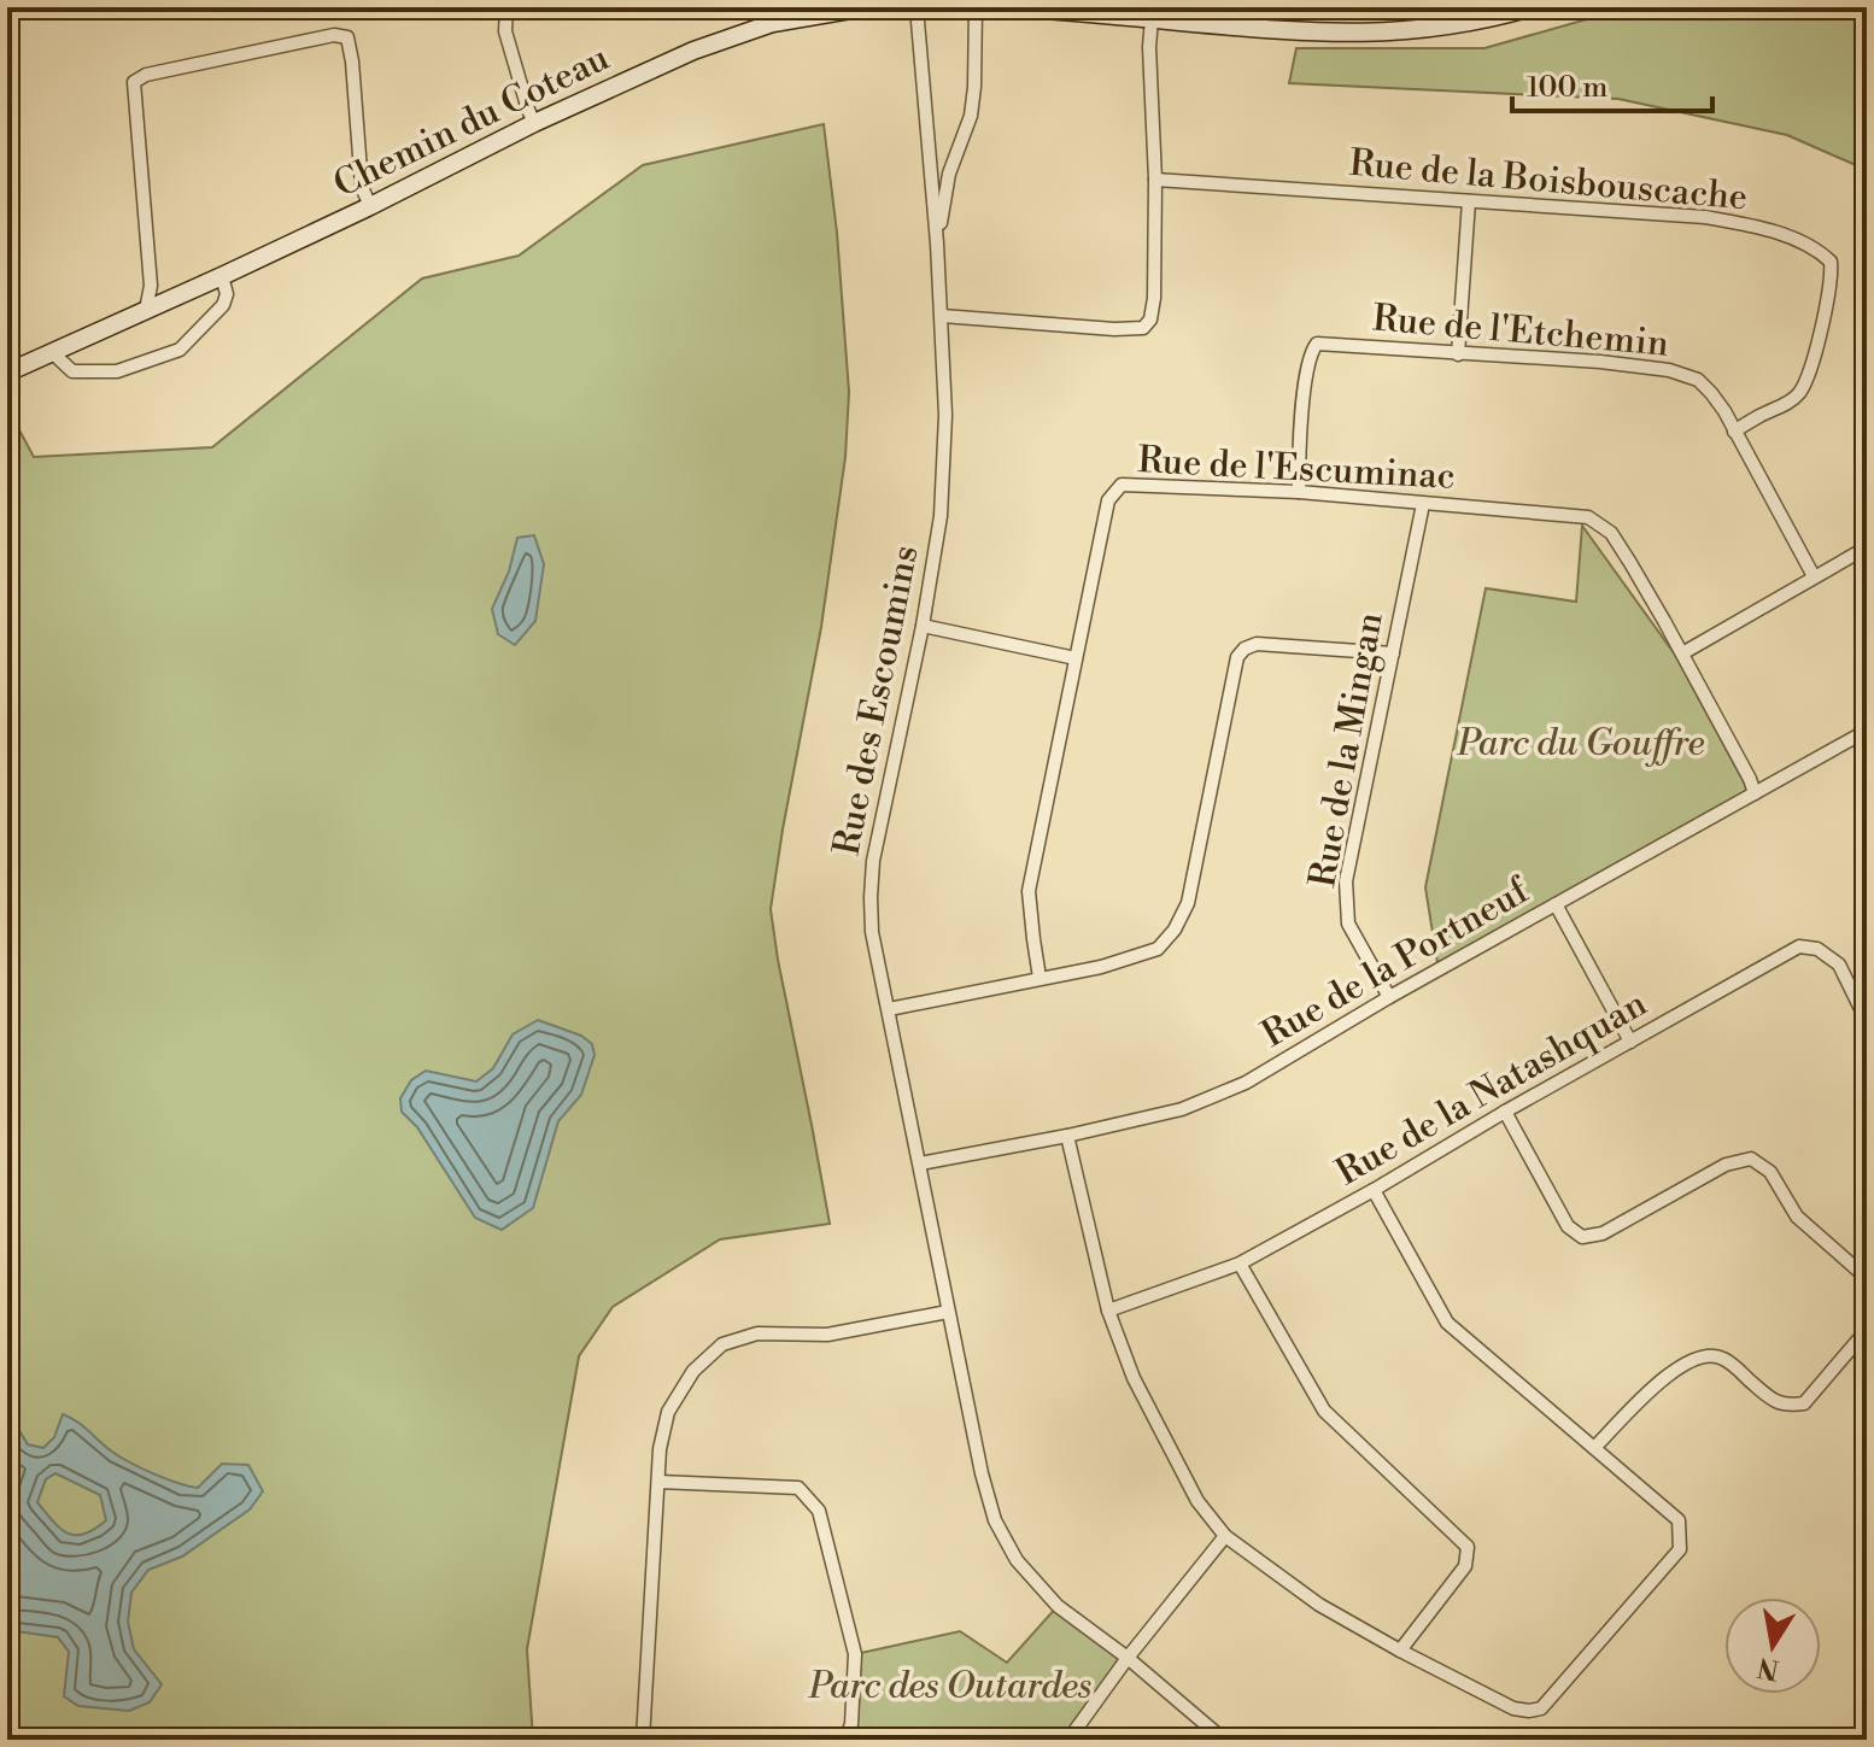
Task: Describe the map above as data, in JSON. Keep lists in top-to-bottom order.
{
  "streets": {
    "street": [
      "Chemin du Coteau",
      "Rue de la Boisbouscache",
      "Rue de l'Etchemin",
      "Rue de l'Escuminac",
      "Rue des Escoumins",
      "Rue de la Mingan",
      "Rue de la Portneuf",
      "Rue de la Natashquan"
    ]
  },
  "crossings": [
    ["Rue de la Boisbouscache", "Rue de l'Etchemin"],
    ["Rue de l'Etchemin", "Rue de l'Escuminac"],
    ["Rue de l'Escuminac", "Rue de la Mingan"],
    ["Rue de l'Escuminac", "Rue de la Portneuf"],
    ["Rue des Escoumins", "Rue de la Portneuf"],
    ["Rue de la Mingan", "Rue de la Portneuf"]
  ],
  "parks": ["Parc du Gouffre", "Parc des Outardes"],
  "scale_bar": "100 m",
  "north": "bottom"
}
